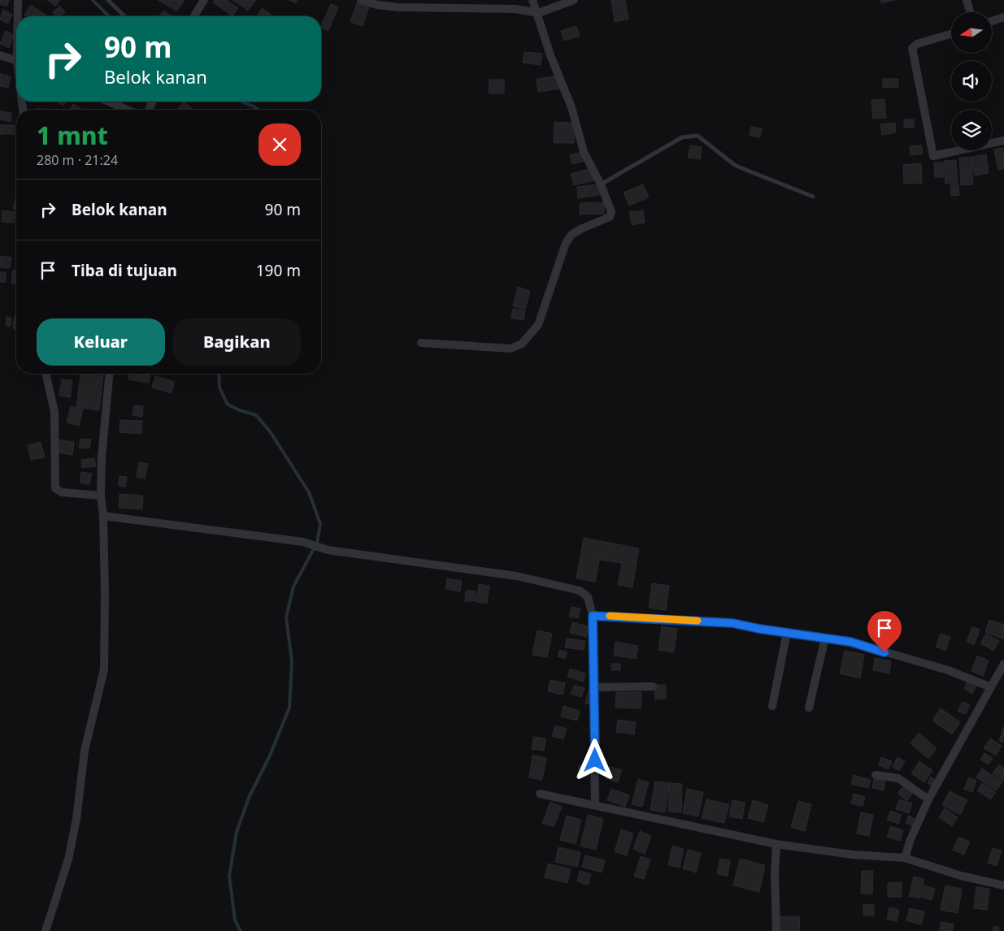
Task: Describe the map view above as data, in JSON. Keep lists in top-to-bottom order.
{
  "north": "left",
  "page": {
    "turn": ["90 m", "Belok kanan"],
    "heading": ["1 mnt", "280 m · 21:24"],
    "list": [
      {
        "name": "Belok kanan",
        "value": "90 m"
      },
      {
        "name": "Tiba di tujuan",
        "value": "190 m"
      }
    ],
    "buttons": ["Keluar", "Bagikan"]
  }
}
